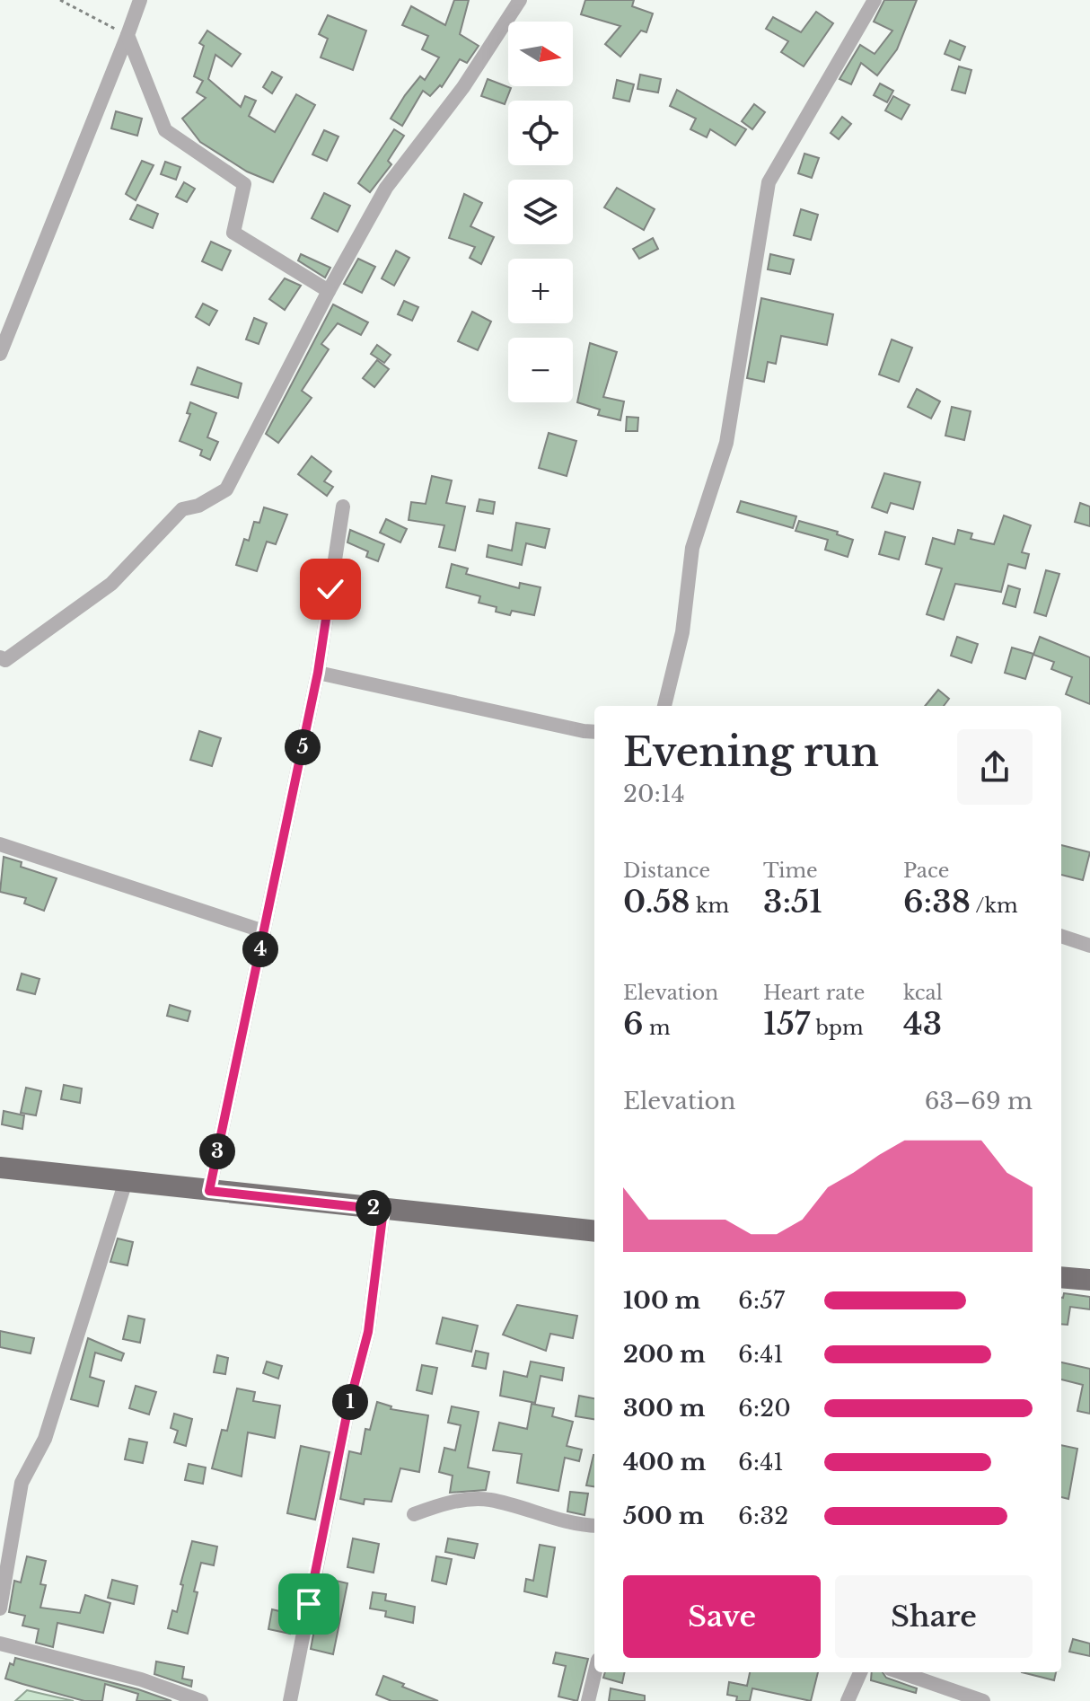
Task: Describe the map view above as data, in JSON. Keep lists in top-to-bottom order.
{
  "north": "right",
  "page": {
    "map_buttons": ["+", "−"],
    "heading": ["Evening run", "20:14"],
    "pins": [
      "5",
      "4",
      "3",
      "2",
      "1"
    ],
    "stats": [
      ["Distance", "0.58 km"],
      ["Time", "3:51"],
      ["Pace", "6:38 /km"],
      ["Elevation", "6 m"],
      ["Heart rate", "157 bpm"],
      ["kcal", "43"]
    ],
    "chart": ["Elevation", "63–69 m"],
    "list": [
      {
        "name": "100 m",
        "note": "6:57"
      },
      {
        "name": "200 m",
        "note": "6:41"
      },
      {
        "name": "300 m",
        "note": "6:20"
      },
      {
        "name": "400 m",
        "note": "6:41"
      },
      {
        "name": "500 m",
        "note": "6:32"
      }
    ],
    "buttons": ["Save", "Share"]
  }
}
